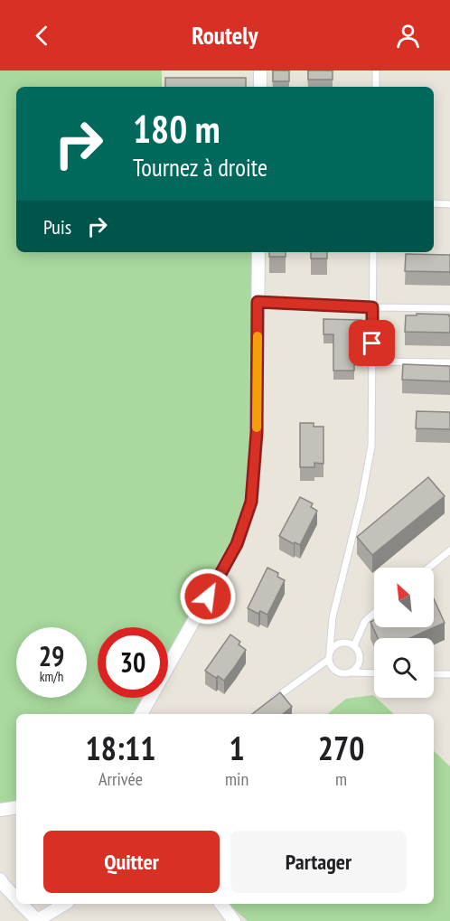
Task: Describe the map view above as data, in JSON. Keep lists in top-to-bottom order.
{
  "north": "top left",
  "page": {
    "header": "Routely",
    "turn": ["180 m", "Tournez à droite"],
    "then": "Puis",
    "speed": "29 km/h",
    "limit": "30",
    "eta": [
      "18:11",
      "Arrivée",
      "1",
      "min",
      "270",
      "m"
    ],
    "buttons": ["Quitter", "Partager"]
  }
}
